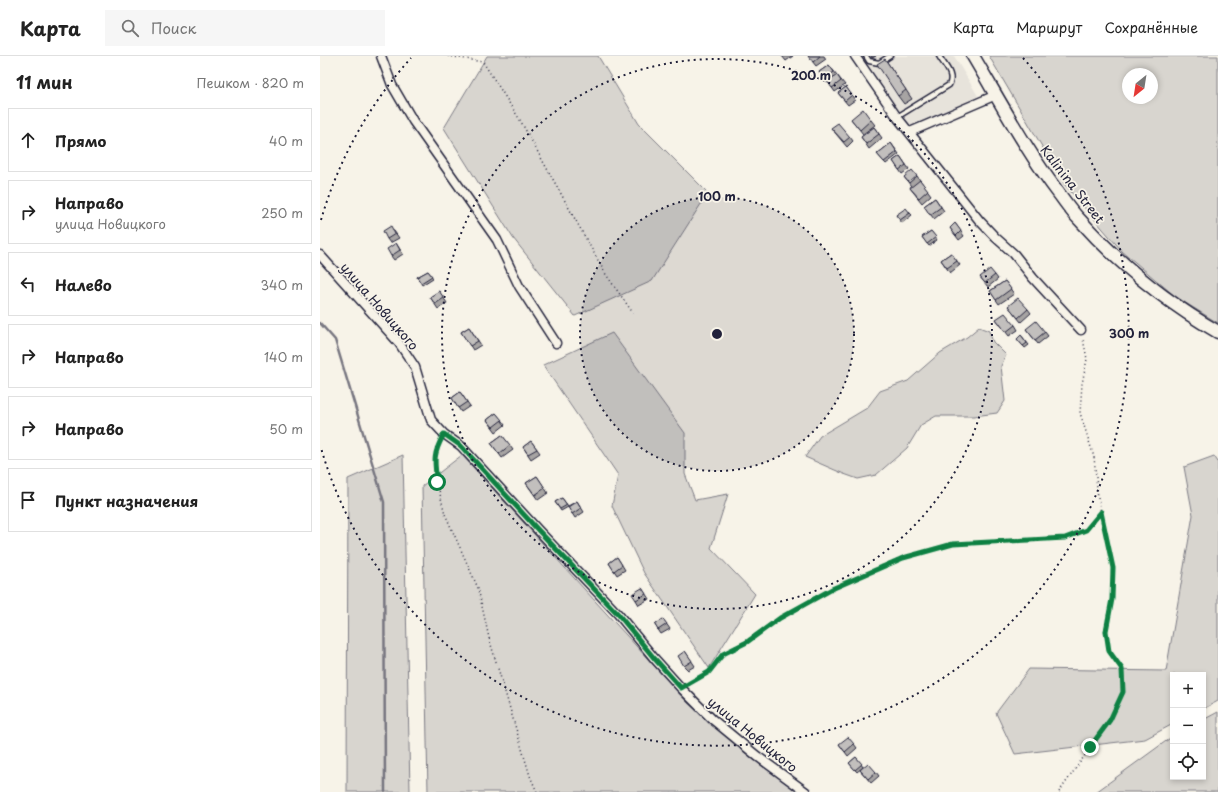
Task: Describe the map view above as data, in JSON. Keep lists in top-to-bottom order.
{
  "streets": {
    "main road": ["Kalinina Street"],
    "street": ["улица Новицкого"]
  },
  "north": "bottom left",
  "page": {
    "header": "Карта",
    "search": "Поиск",
    "nav": ["Карта", "Маршрут", "Сохранённые"],
    "heading": ["11 мин", "Пешком · 820 m"],
    "list": [
      ["Прямо", "40 m"],
      ["Направо", "улица Новицкого", "250 m"],
      ["Налево", "340 m"],
      ["Направо", "140 m"],
      ["Направо", "50 m"],
      "Пункт назначения"
    ],
    "map_buttons": ["+", "−"]
  },
  "rings": ["200 m", "100 m", "300 m"]
}
